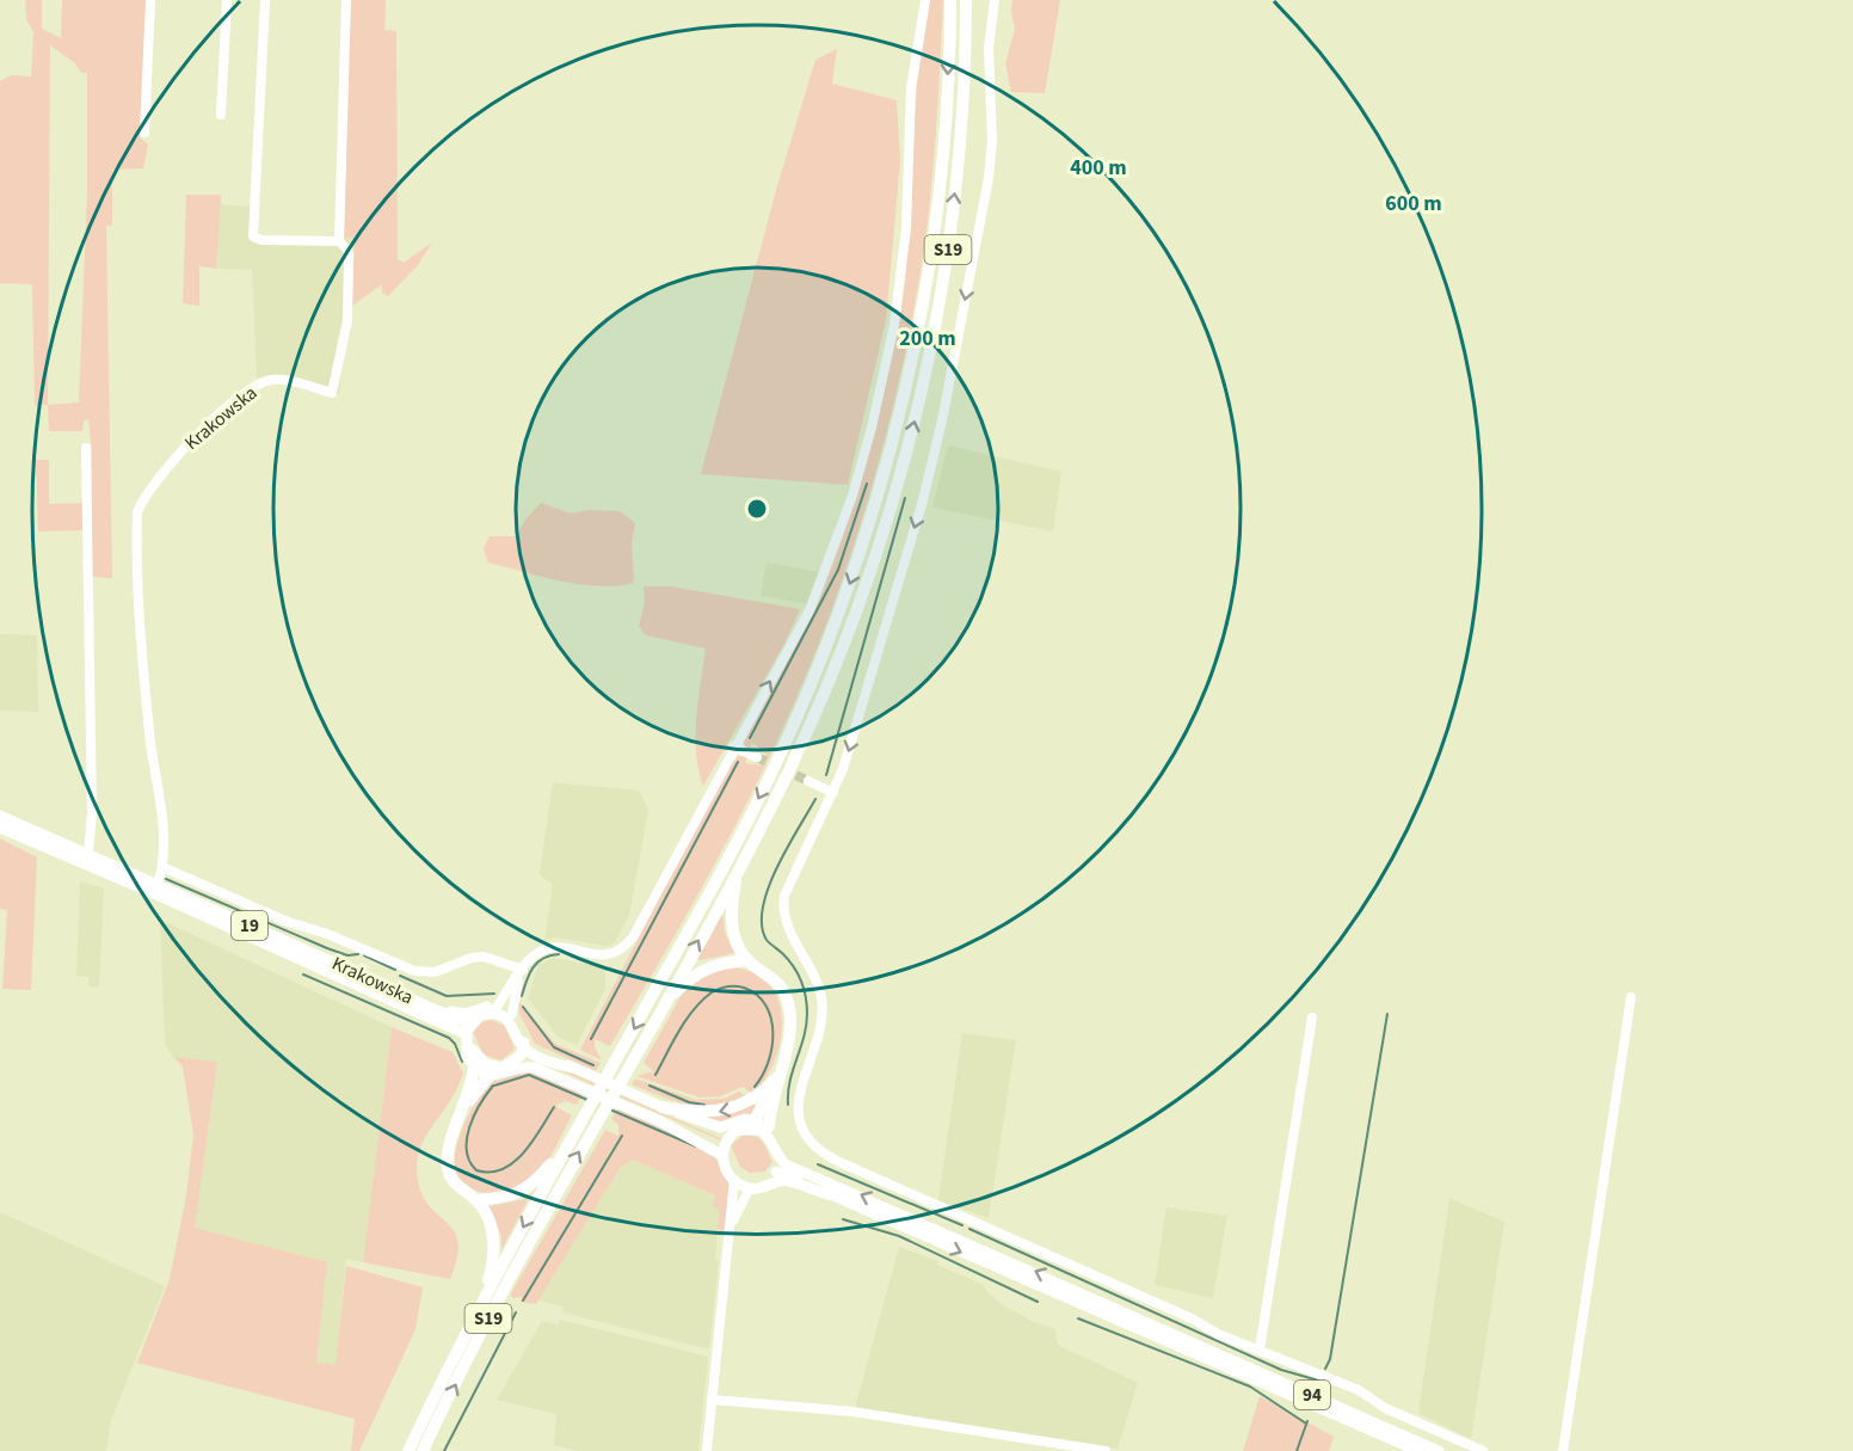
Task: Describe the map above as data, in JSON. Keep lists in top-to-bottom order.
{
  "streets": {
    "highway": ["S19"],
    "main road": ["Krakowska", "19", "94"]
  },
  "crossings": [
    ["Krakowska", "19"]
  ],
  "rings": ["400 m", "600 m", "200 m"]
}
